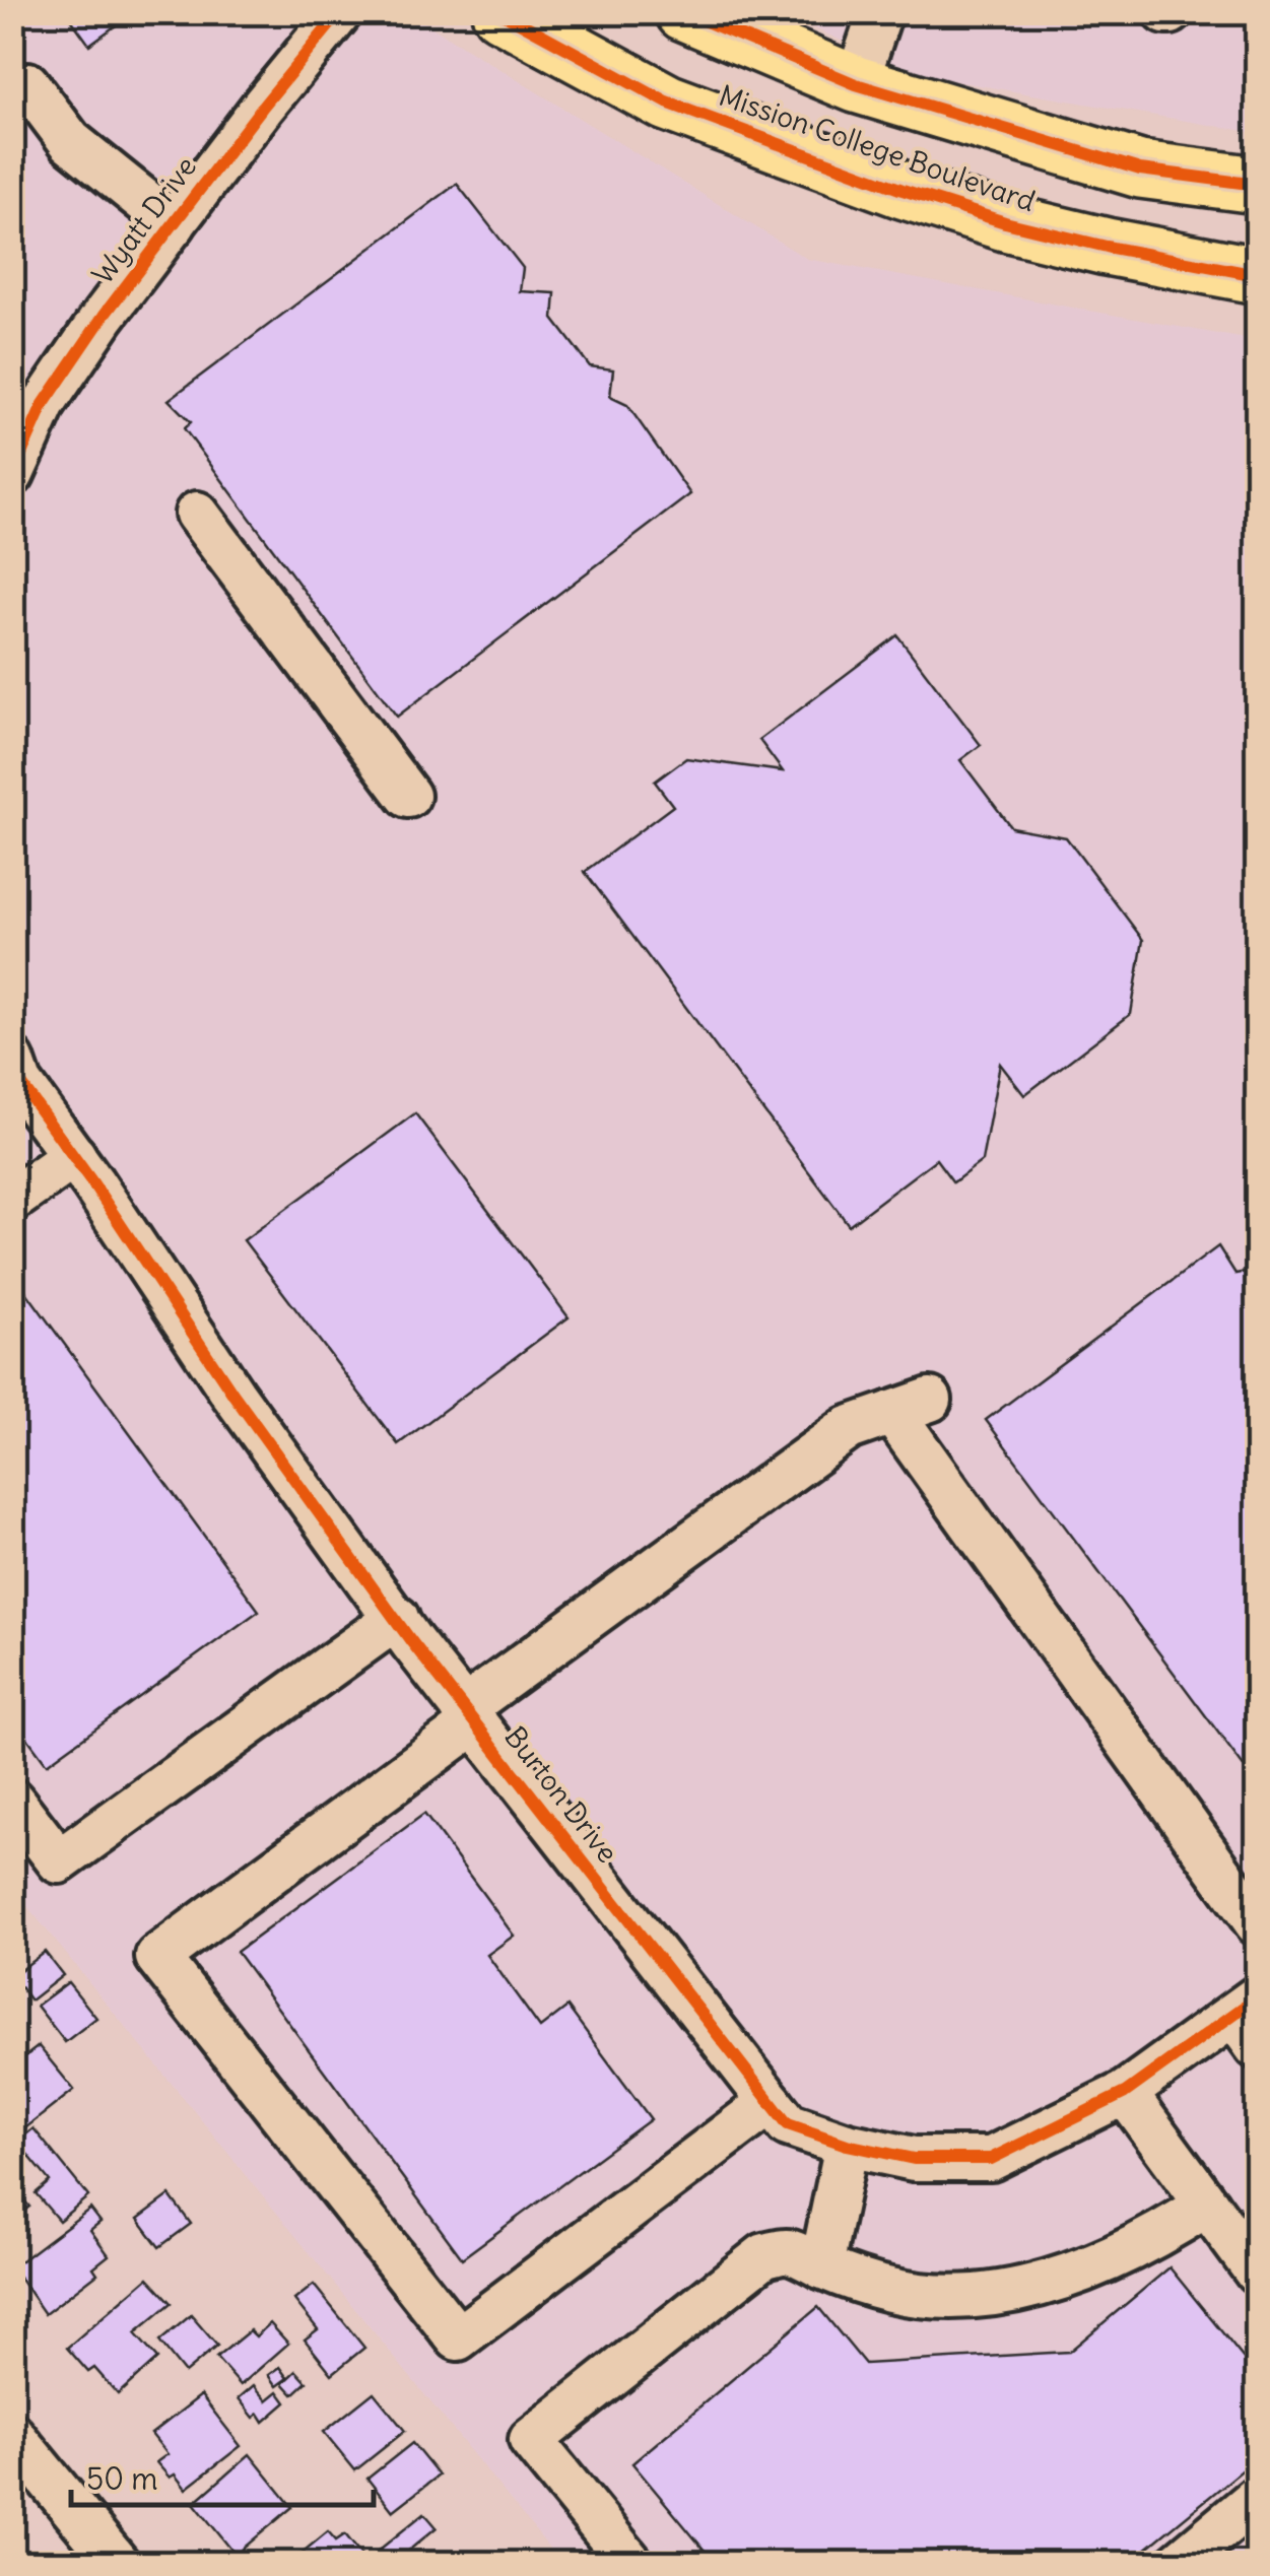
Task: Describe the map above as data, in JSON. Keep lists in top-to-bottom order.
{
  "streets": {
    "main road": ["Mission College Boulevard"],
    "street": ["Wyatt Drive", "Burton Drive"]
  },
  "scale_bar": "50 m"
}
